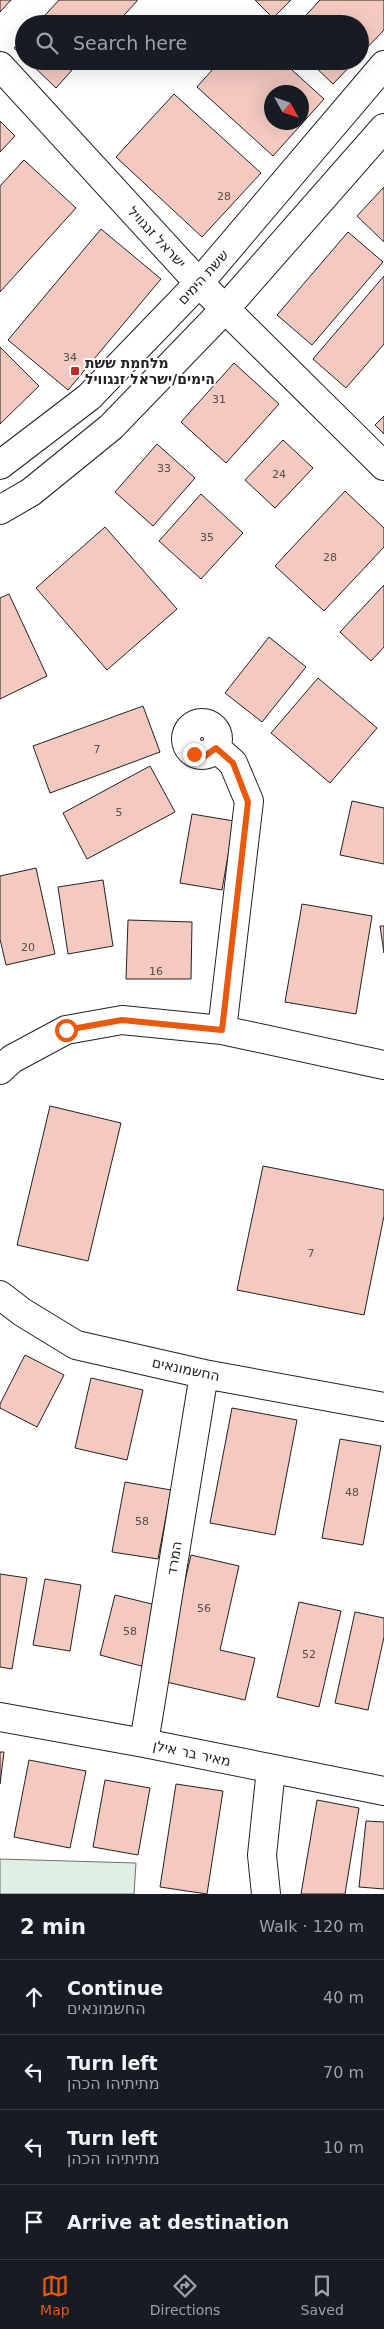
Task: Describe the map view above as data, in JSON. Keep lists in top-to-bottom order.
{
  "streets": {
    "street": [
      "ישראל זנגוויל",
      "ששת הימים",
      "החשמונאים",
      "המרד",
      "מאיר בר אילן"
    ]
  },
  "crossings": [
    ["ישראל זנגוויל", "ששת הימים"],
    ["החשמונאים", "המרד"],
    ["המרד", "מאיר בר אילן"]
  ],
  "places": {
    "transit": ["מלחמת ששת הימים/ישראל זנגוויל"]
  },
  "house_numbers": [
    "28",
    "34",
    "31",
    "33",
    "24",
    "35",
    "28",
    "7",
    "5",
    "20",
    "16",
    "7",
    "48",
    "58",
    "56",
    "58",
    "52"
  ],
  "north": "bottom right",
  "page": {
    "search": "Search here",
    "heading": ["2 min", "Walk · 120 m"],
    "list": [
      ["Continue", "החשמונאים", "40 m"],
      ["Turn left", "מתיתיהו הכהן", "70 m"],
      ["Turn left", "מתיתיהו הכהן", "10 m"],
      "Arrive at destination"
    ],
    "nav": ["Map", "Directions", "Saved"]
  }
}
